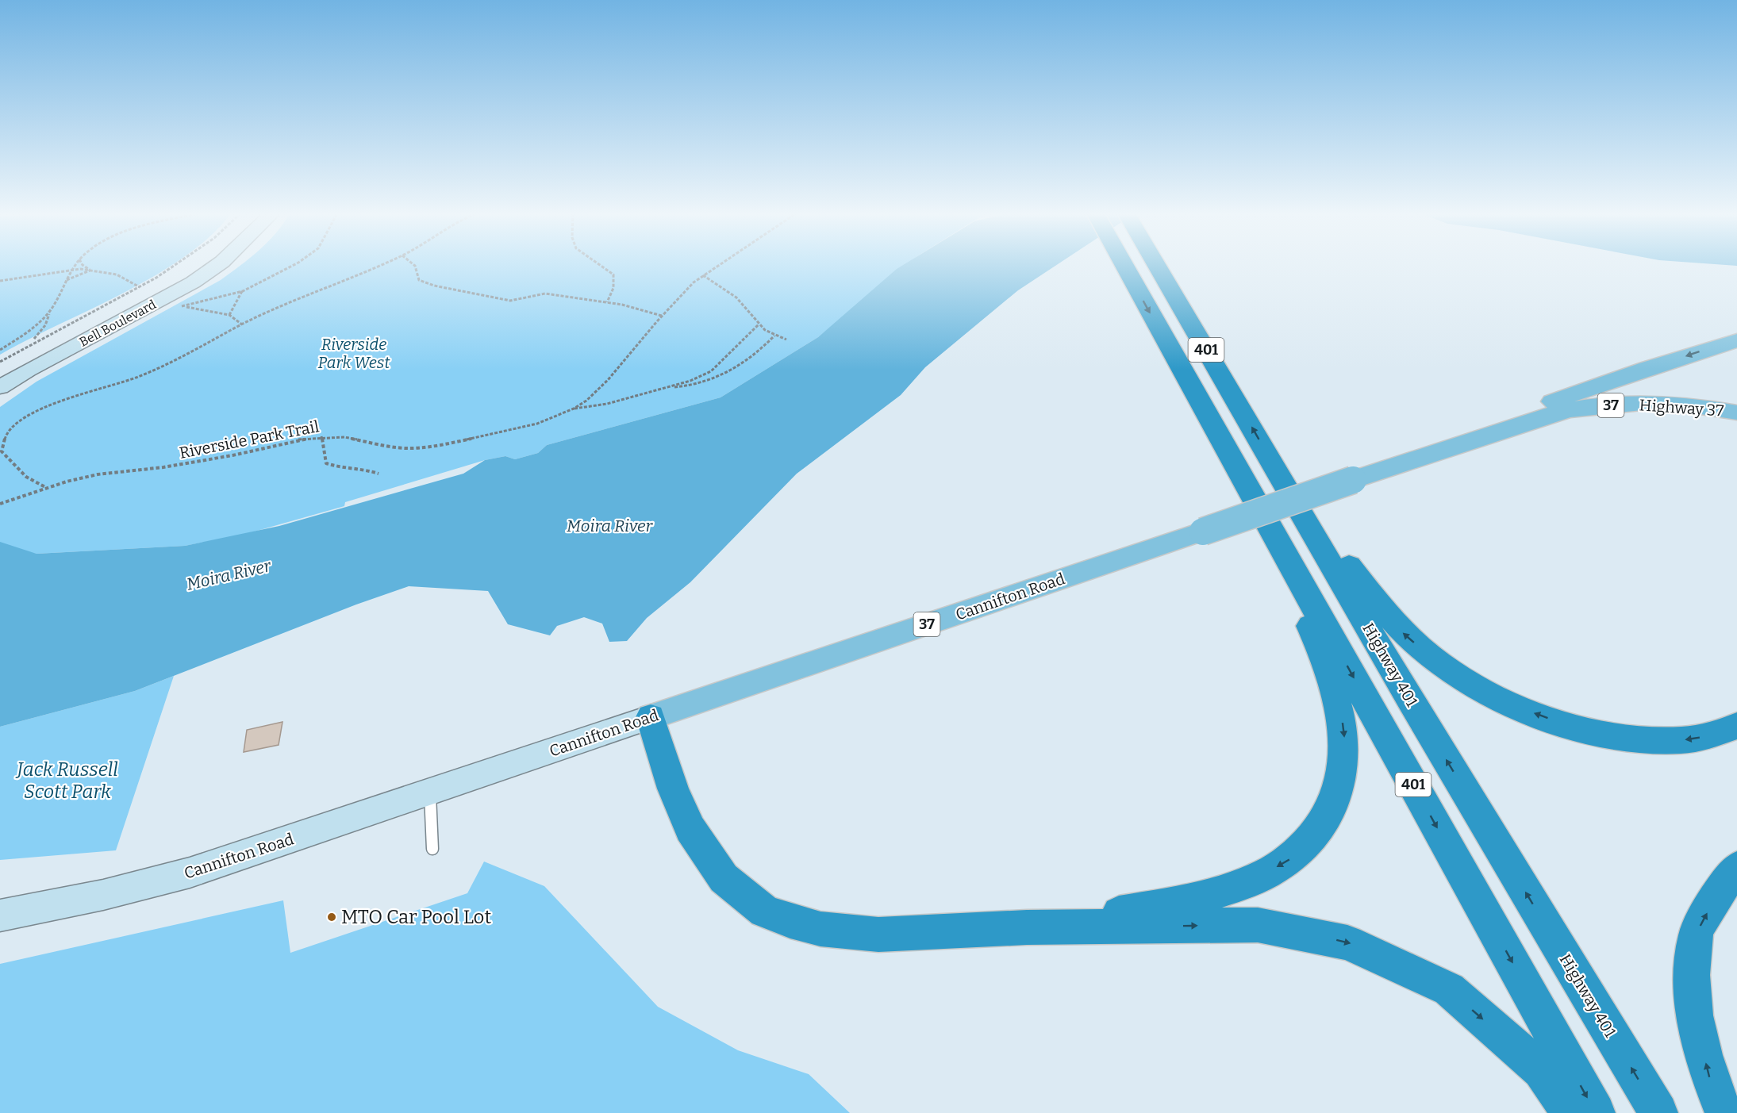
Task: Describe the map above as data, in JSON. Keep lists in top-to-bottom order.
{
  "streets": {
    "highway": ["401", "Highway 401"],
    "main road": [
      "Bell Boulevard",
      "37",
      "Highway 37",
      "Cannifton Road"
    ],
    "path": ["Riverside Park Trail"]
  },
  "crossings": [
    ["Highway 37", "Cannifton Road"]
  ],
  "water": ["Moira River"],
  "parks": ["Riverside Park West", "Jack Russell Scott Park"],
  "places": ["MTO Car Pool Lot"]
}
